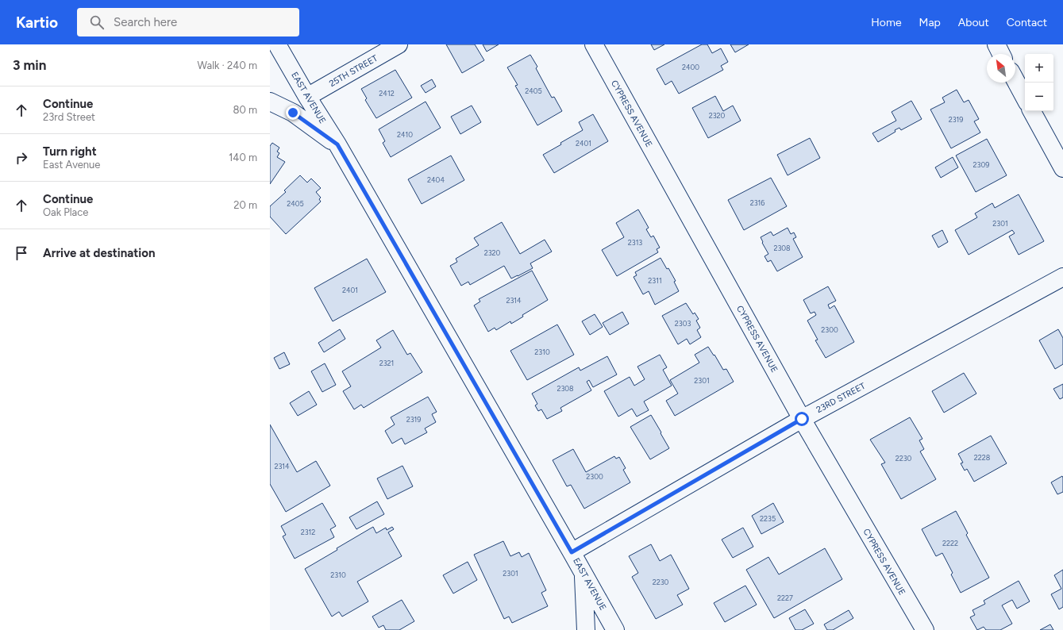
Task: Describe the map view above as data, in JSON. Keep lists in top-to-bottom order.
{
  "streets": {
    "street": [
      "25TH STREET",
      "EAST AVENUE",
      "CYPRESS AVENUE",
      "23RD STREET"
    ]
  },
  "crossings": [
    ["25TH STREET", "EAST AVENUE"],
    ["EAST AVENUE", "23RD STREET"],
    ["CYPRESS AVENUE", "23RD STREET"]
  ],
  "house_numbers": [
    "2400",
    "2405",
    "2412",
    "2320",
    "2319",
    "2410",
    "2401",
    "2309",
    "2404",
    "2316",
    "2405",
    "2301",
    "2313",
    "2308",
    "2320",
    "2311",
    "2401",
    "2314",
    "2303",
    "2300",
    "2310",
    "2321",
    "2301",
    "2308",
    "2319",
    "2228",
    "2230",
    "2314",
    "2300",
    "2235",
    "2312",
    "2222",
    "2301",
    "2310",
    "2230",
    "2227"
  ],
  "north": "top left",
  "page": {
    "header": "Kartio",
    "search": "Search here",
    "nav": [
      "Home",
      "Map",
      "About",
      "Contact"
    ],
    "heading": ["3 min", "Walk · 240 m"],
    "map_buttons": ["+", "−"],
    "list": [
      ["Continue", "23rd Street", "80 m"],
      ["Turn right", "East Avenue", "140 m"],
      ["Continue", "Oak Place", "20 m"],
      "Arrive at destination"
    ]
  }
}
